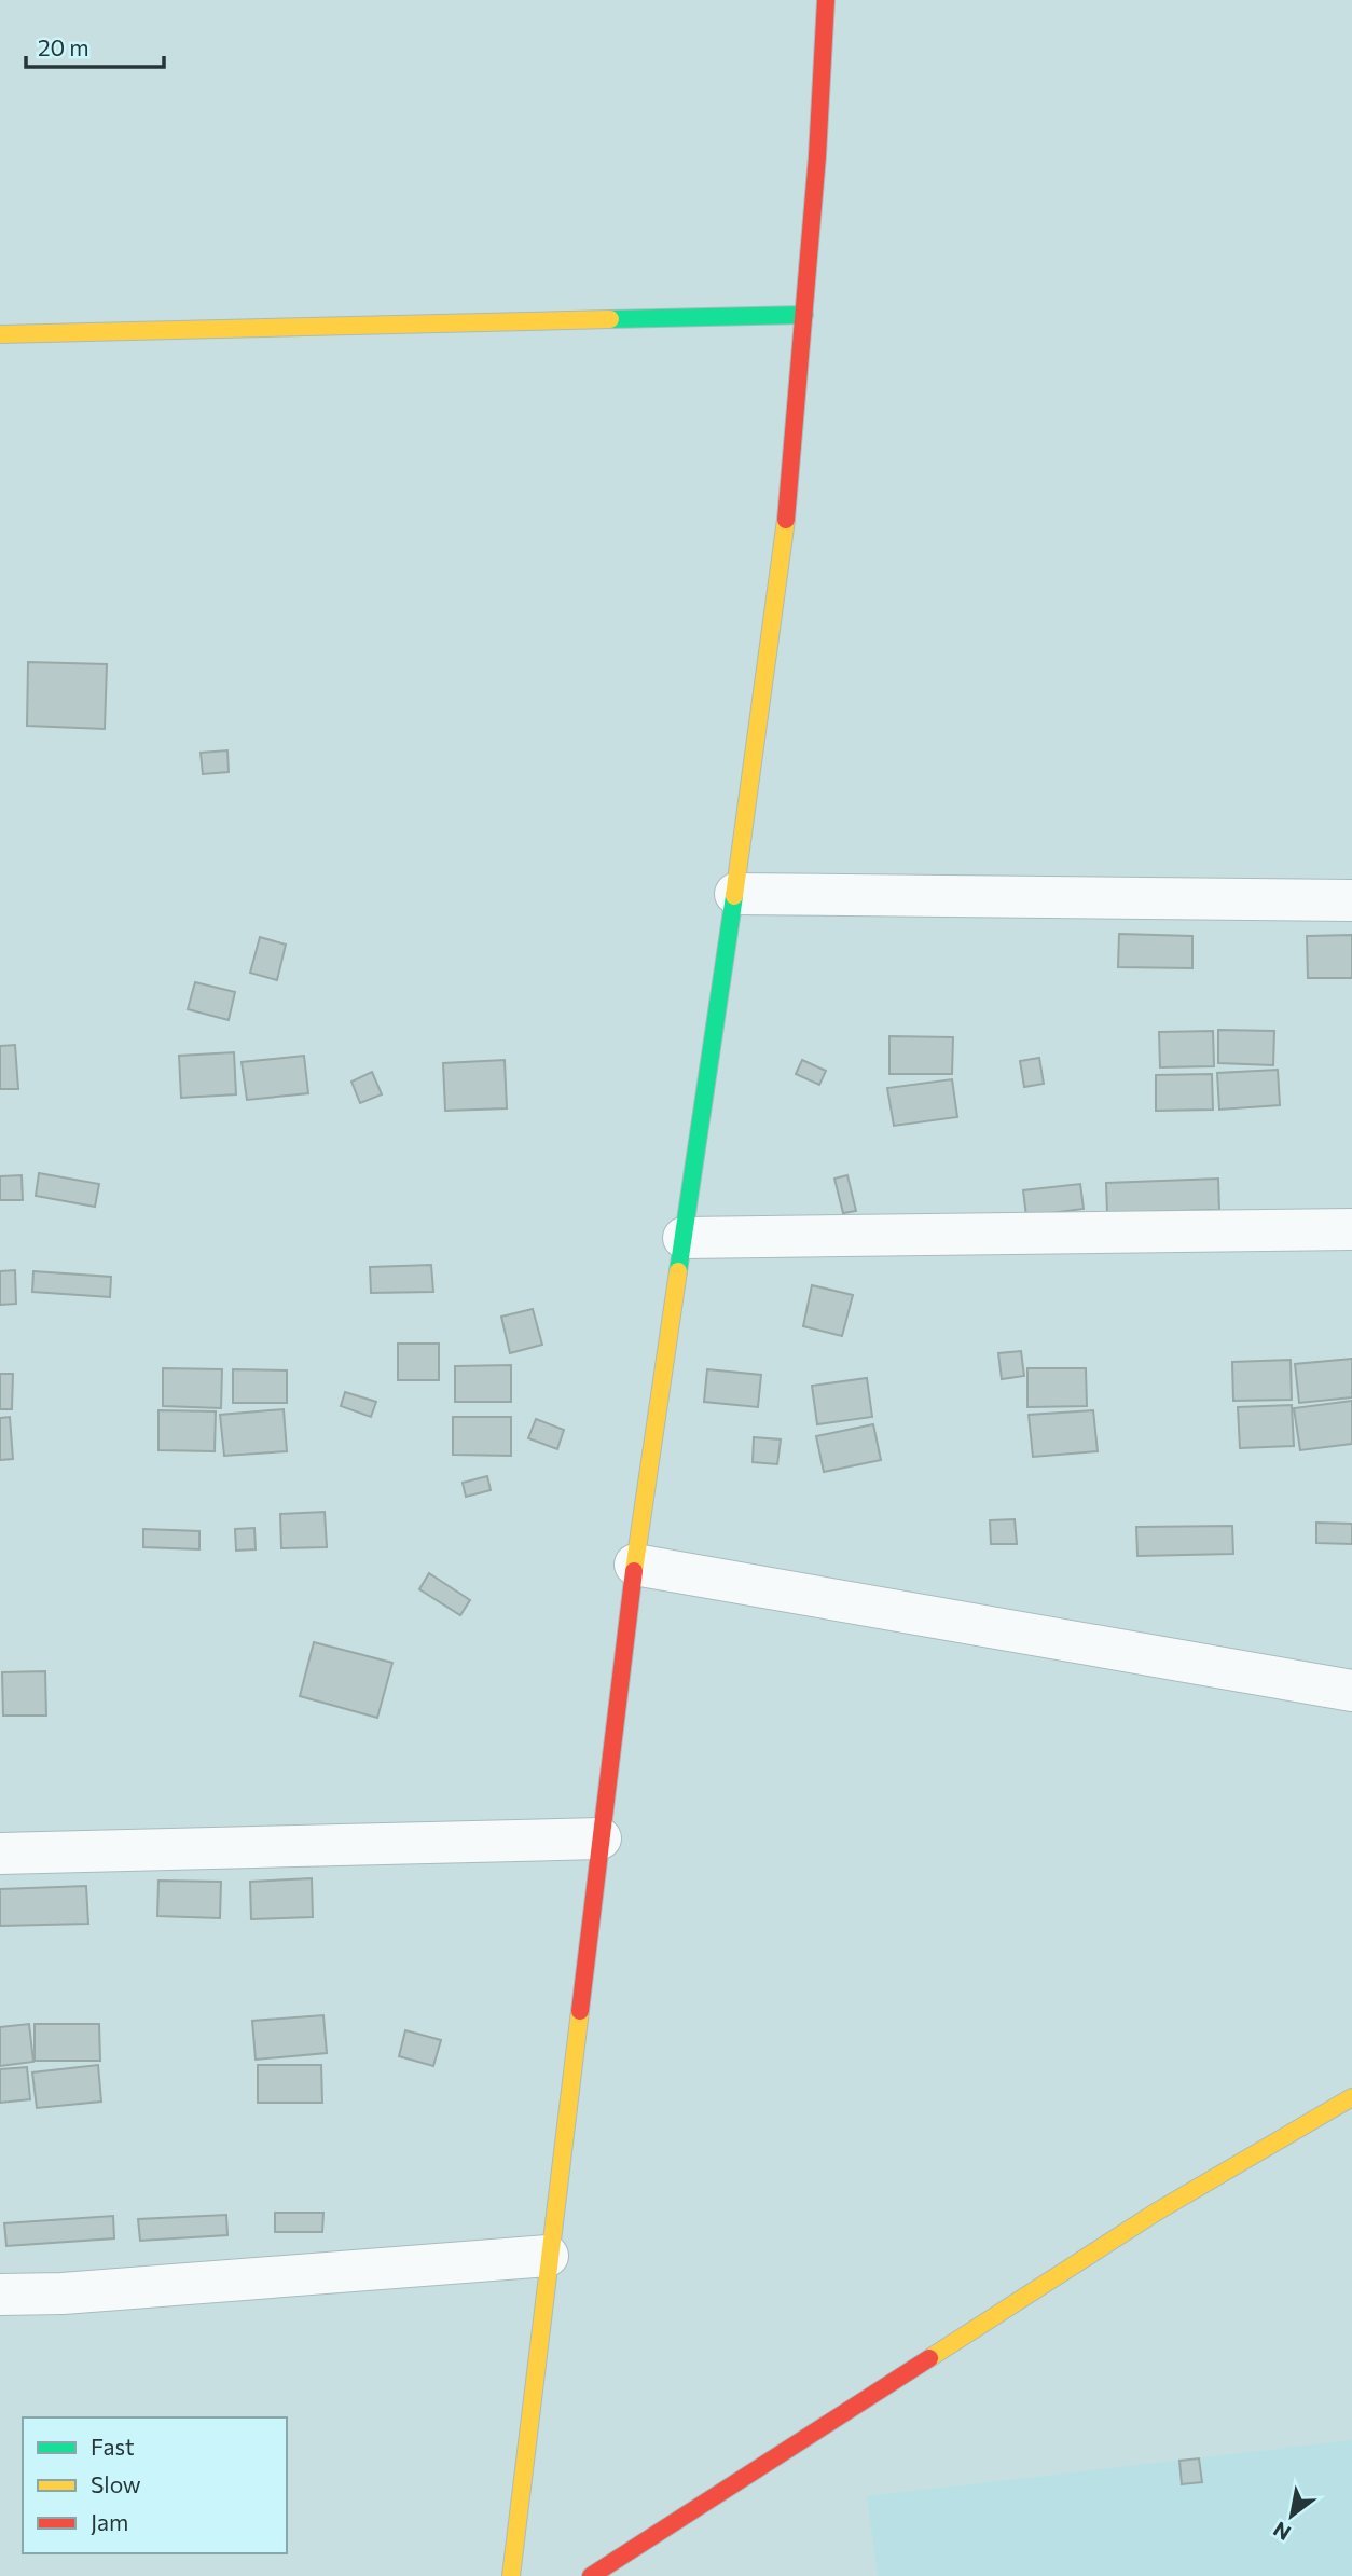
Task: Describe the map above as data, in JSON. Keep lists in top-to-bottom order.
{
  "legend": ["Fast", "Slow", "Jam"],
  "scale_bar": "20 m",
  "north": "bottom left"
}
